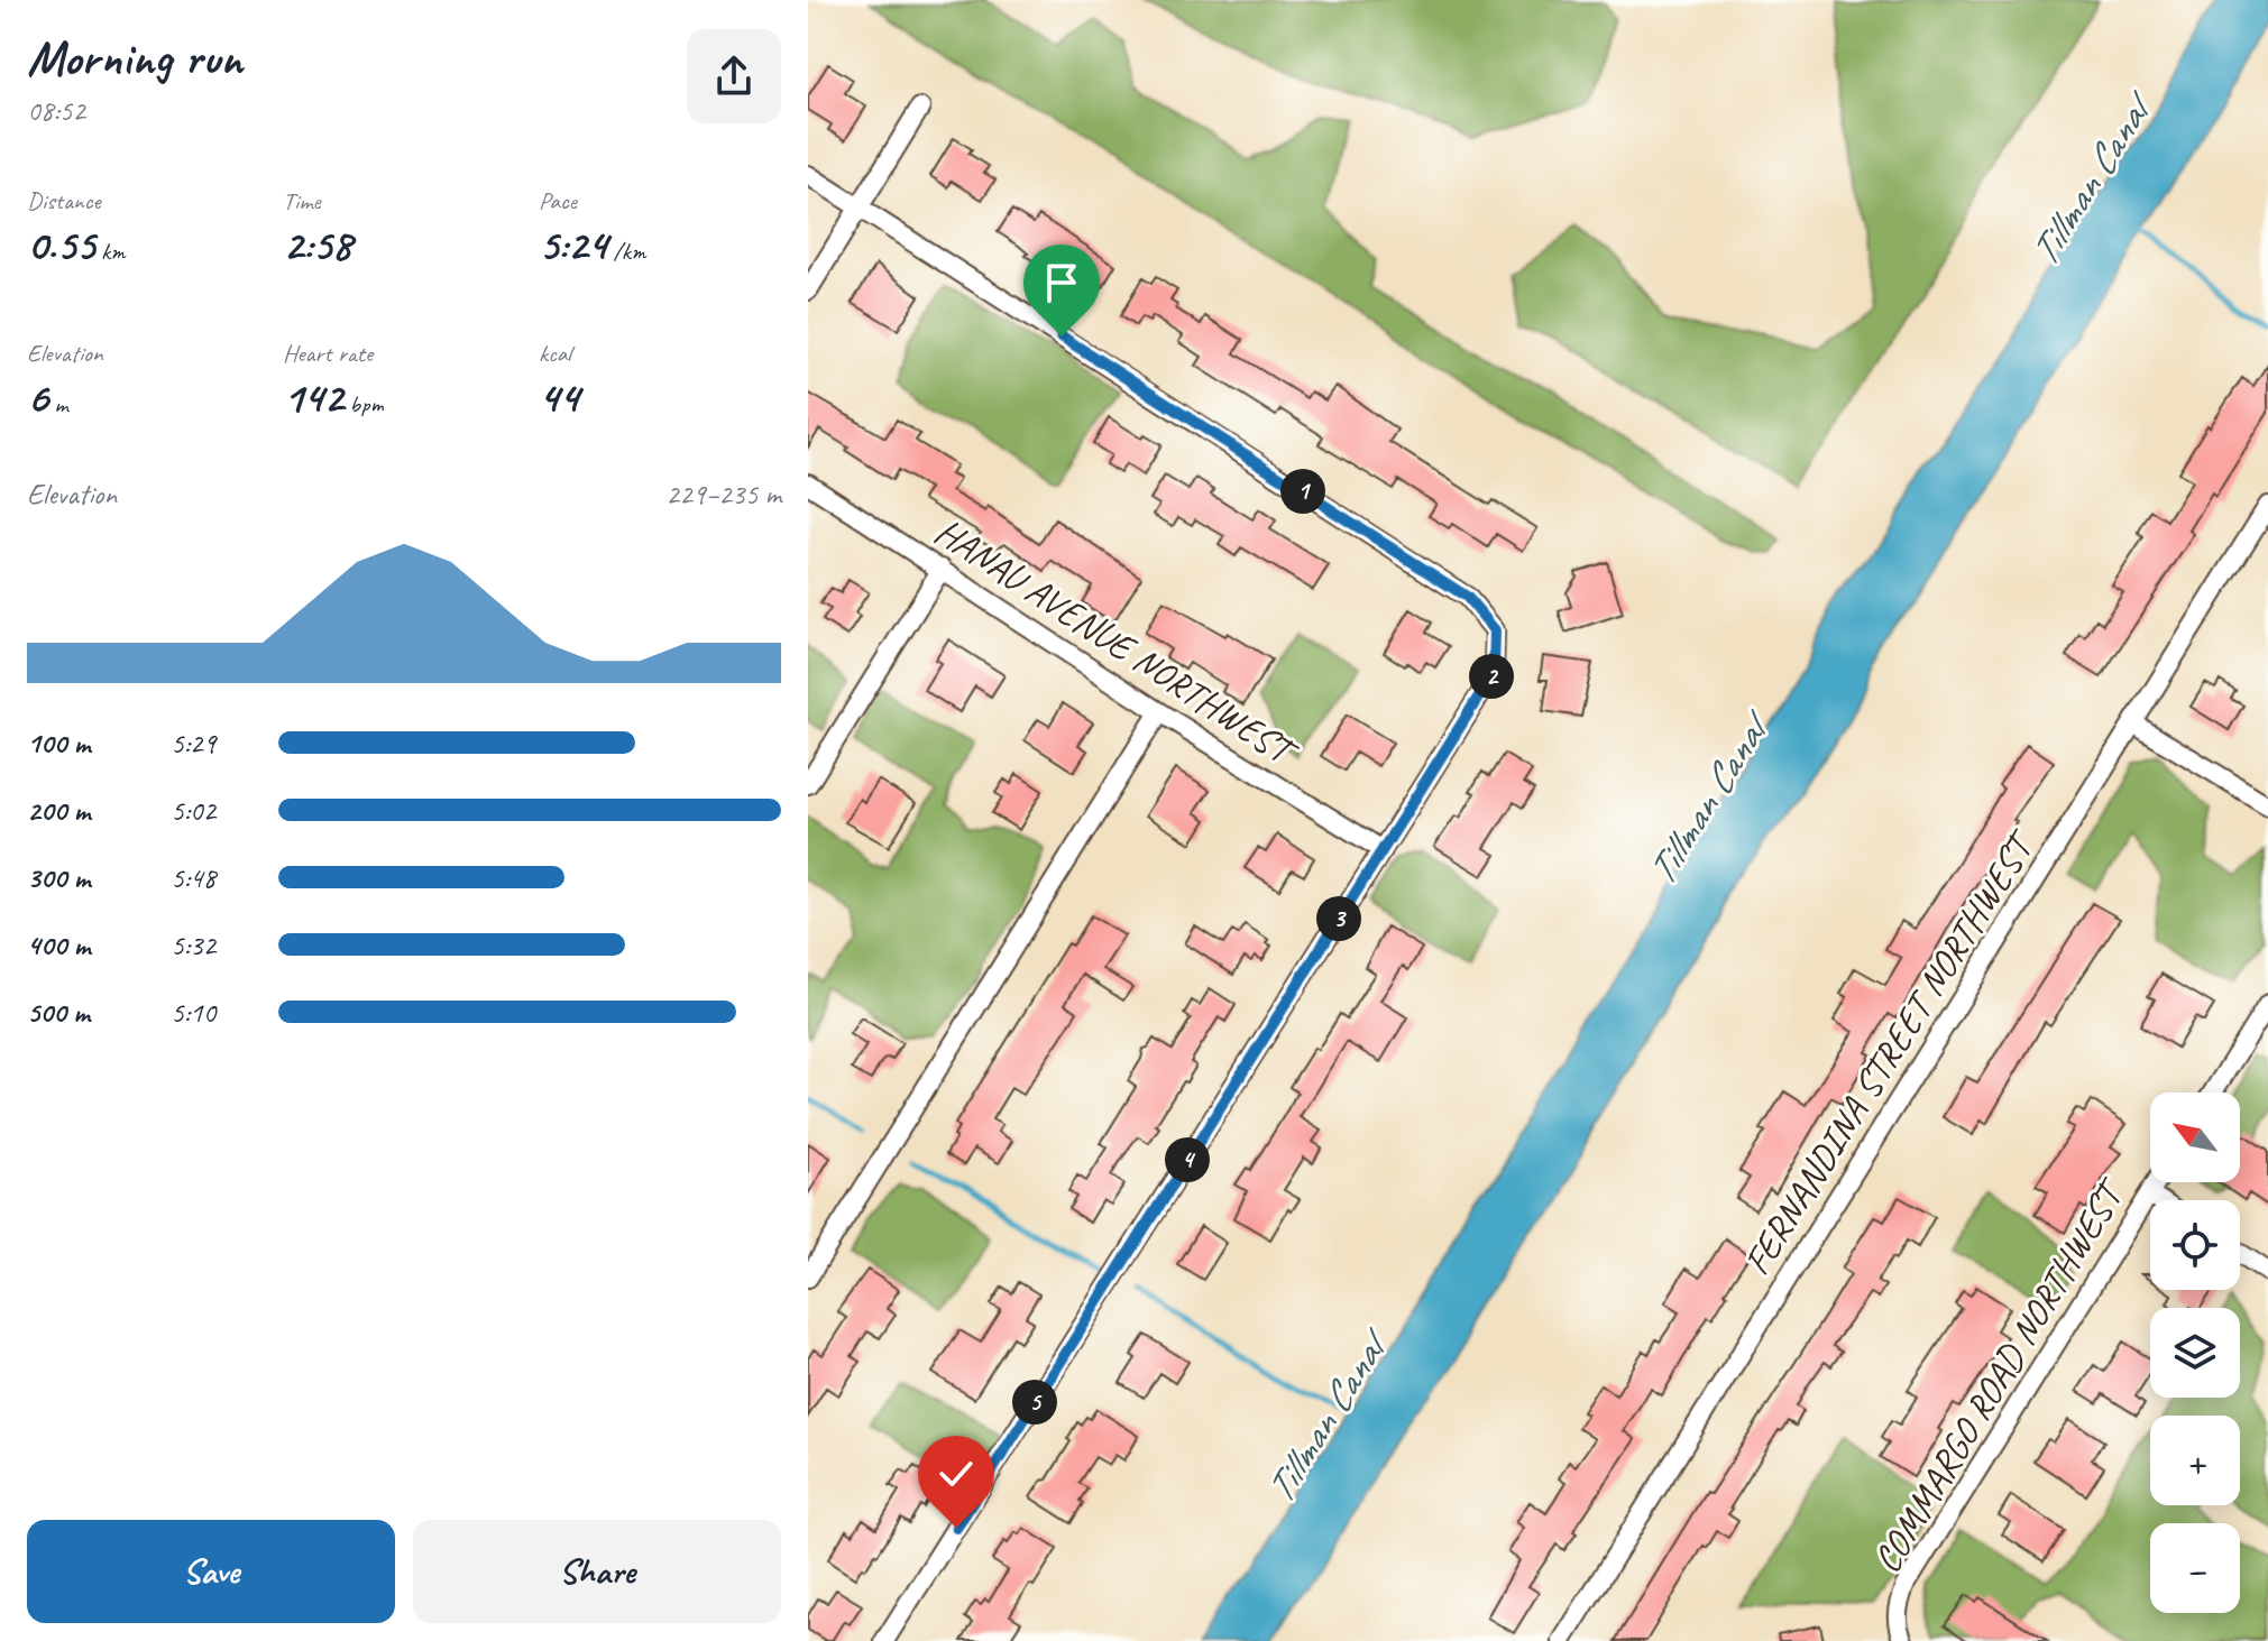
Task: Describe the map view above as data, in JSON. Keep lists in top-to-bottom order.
{
  "streets": {
    "street": ["HANAU AVENUE NORTHWEST", "FERNANDINA STREET NORTHWEST", "COMMARGO ROAD NORTHWEST"]
  },
  "water": ["Tillman Canal"],
  "north": "top left",
  "page": {
    "heading": ["Morning run", "08:52"],
    "stats": [
      ["Distance", "0.55 km"],
      ["Time", "2:58"],
      ["Pace", "5:24 /km"],
      ["Elevation", "6 m"],
      ["Heart rate", "142 bpm"],
      ["kcal", "44"]
    ],
    "chart": ["Elevation", "229–235 m"],
    "pins": [
      "1",
      "2",
      "3",
      "4",
      "5"
    ],
    "list": [
      {
        "name": "100 m",
        "note": "5:29"
      },
      {
        "name": "200 m",
        "note": "5:02"
      },
      {
        "name": "300 m",
        "note": "5:48"
      },
      {
        "name": "400 m",
        "note": "5:32"
      },
      {
        "name": "500 m",
        "note": "5:10"
      }
    ],
    "map_buttons": ["+", "−"],
    "buttons": ["Save", "Share"]
  }
}
